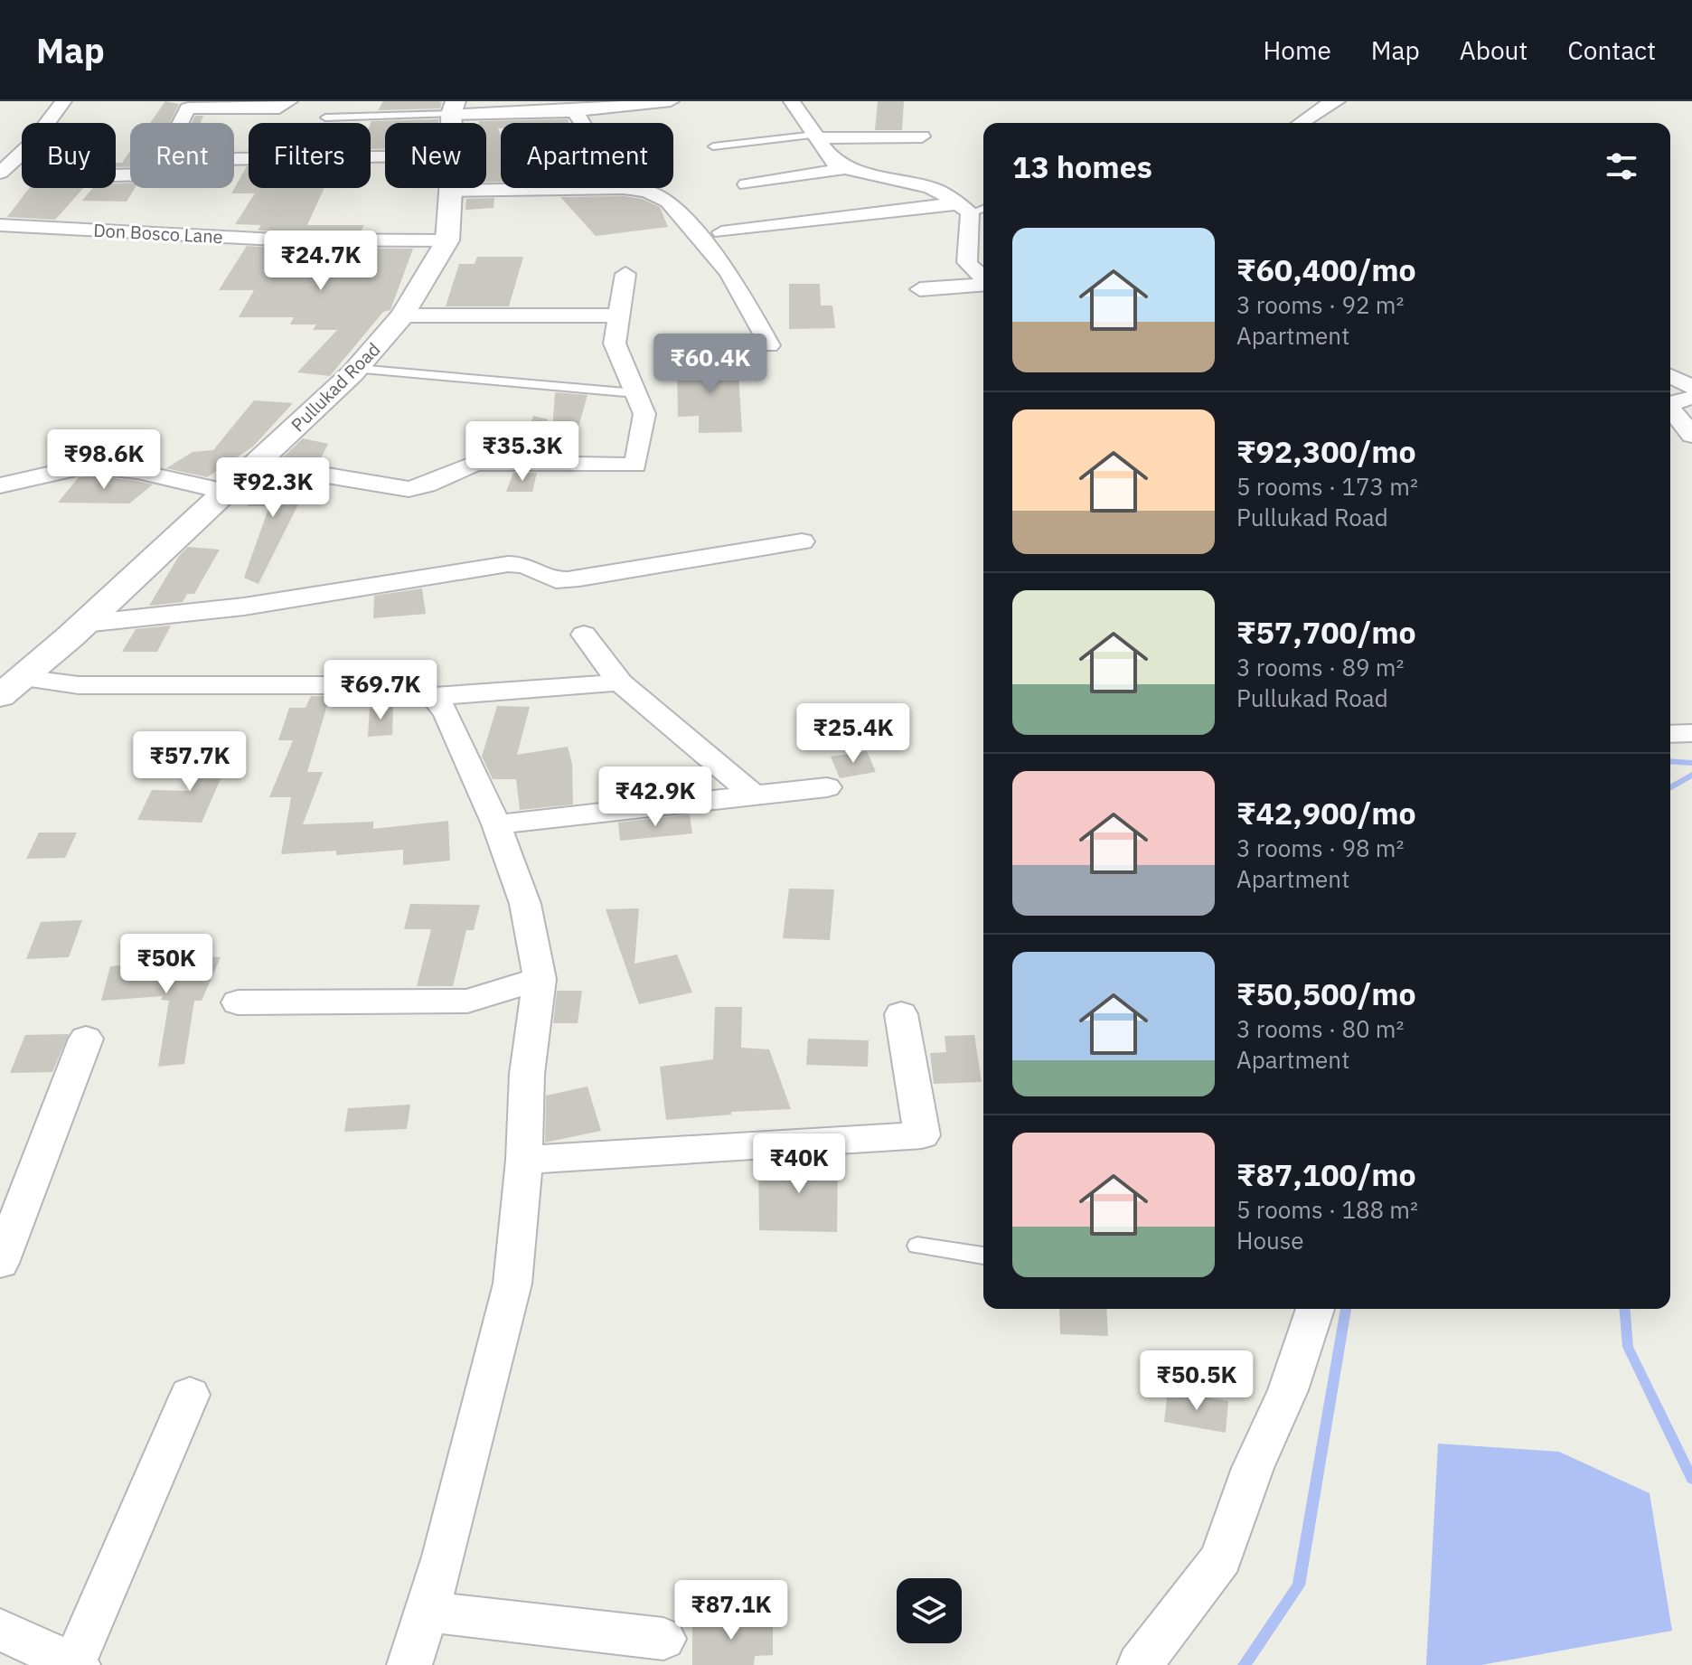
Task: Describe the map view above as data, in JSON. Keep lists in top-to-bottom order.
{
  "streets": {
    "street": ["Don Bosco Lane", "Pullukad Road"]
  },
  "crossings": [
    ["Don Bosco Lane", "Pullukad Road"]
  ],
  "page": {
    "header": "Map",
    "nav": [
      "Home",
      "Map",
      "About",
      "Contact"
    ],
    "chip": [
      "Buy",
      "Rent",
      "Filters",
      "New",
      "Apartment"
    ],
    "heading": "13 homes",
    "list": [
      {
        "name": "₹60,400/mo",
        "note": "3 rooms · 92 m² · Apartment"
      },
      {
        "name": "₹92,300/mo",
        "note": "5 rooms · 173 m² · Pullukad Road"
      },
      {
        "name": "₹57,700/mo",
        "note": "3 rooms · 89 m² · Pullukad Road"
      },
      {
        "name": "₹42,900/mo",
        "note": "3 rooms · 98 m² · Apartment"
      },
      {
        "name": "₹50,500/mo",
        "note": "3 rooms · 80 m² · Apartment"
      },
      {
        "name": "₹87,100/mo",
        "note": "5 rooms · 188 m² · House"
      }
    ],
    "price": [
      "₹24.7K",
      "₹60.4K",
      "₹35.3K",
      "₹98.6K",
      "₹92.3K",
      "₹69.7K",
      "₹25.4K",
      "₹57.7K",
      "₹42.9K",
      "₹50K",
      "₹40K",
      "₹50.5K",
      "₹87.1K"
    ]
  }
}
